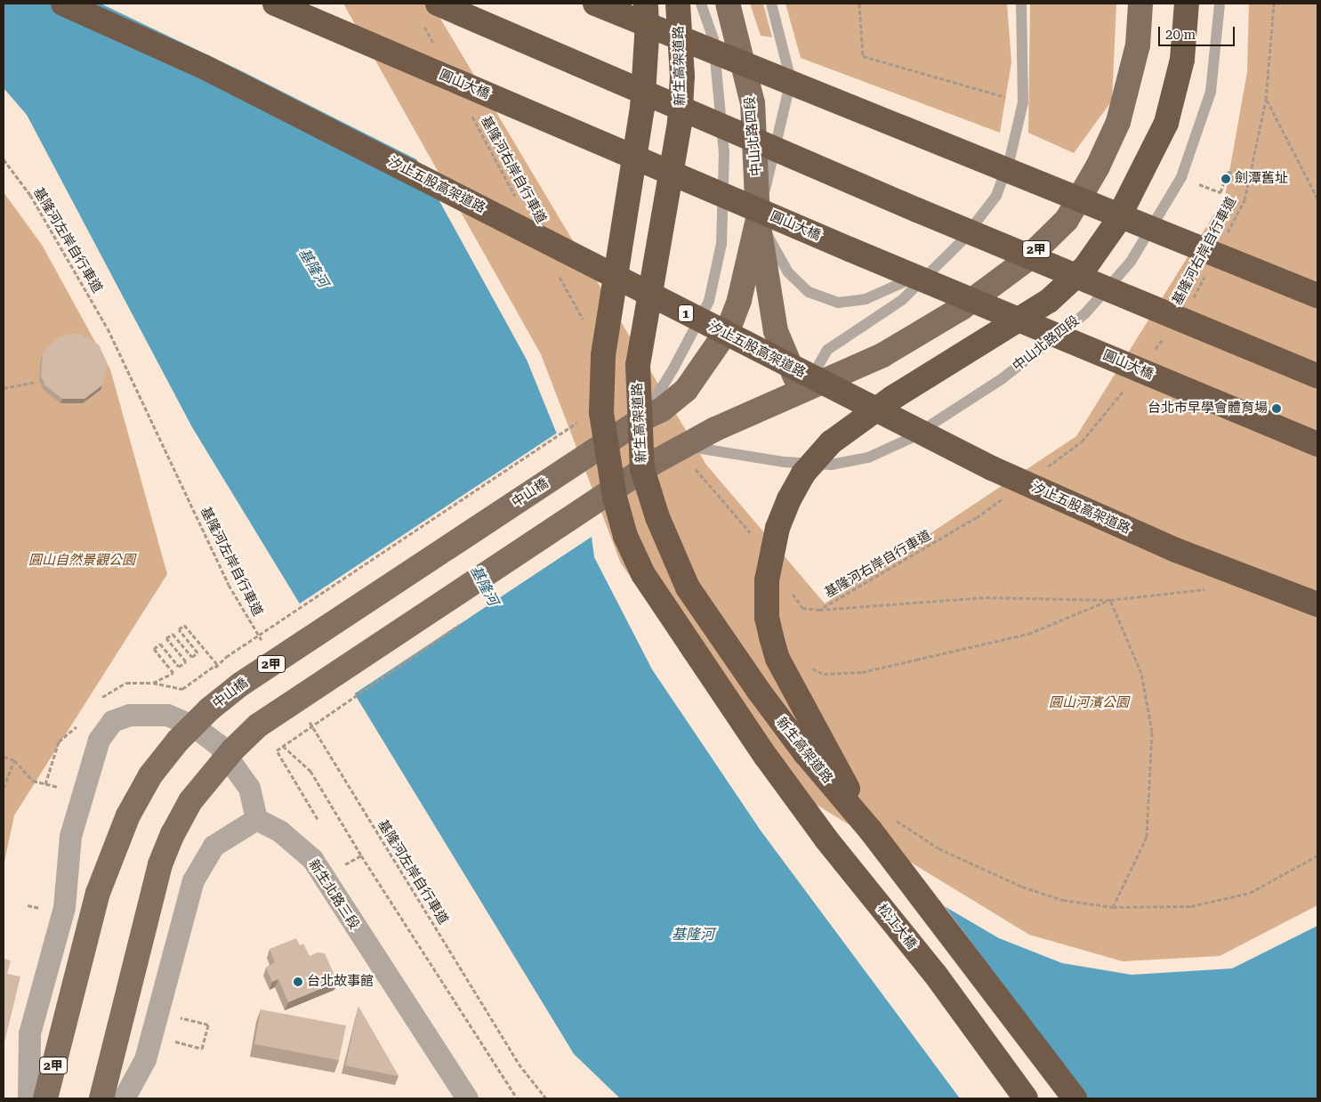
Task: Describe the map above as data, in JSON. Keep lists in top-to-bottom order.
{
  "streets": {
    "highway": [
      "新生高架道路",
      "圓山大橋",
      "汐止五股高架道路",
      "1",
      "松江大橋"
    ],
    "main road": ["中山北路四段", "2甲", "中山橋"],
    "street": ["新生北路三段"],
    "path": ["基隆河右岸自行車道", "基隆河左岸自行車道"]
  },
  "crossings": [
    ["中山北路四段", "2甲"],
    ["中山北路四段", "中山橋"]
  ],
  "water": ["基隆河"],
  "parks": ["圓山自然景觀公園", "圓山河濱公園"],
  "places": ["劍潭舊址", "台北市早學會體育場", "台北故事館"],
  "scale_bar": "20 m"
}
